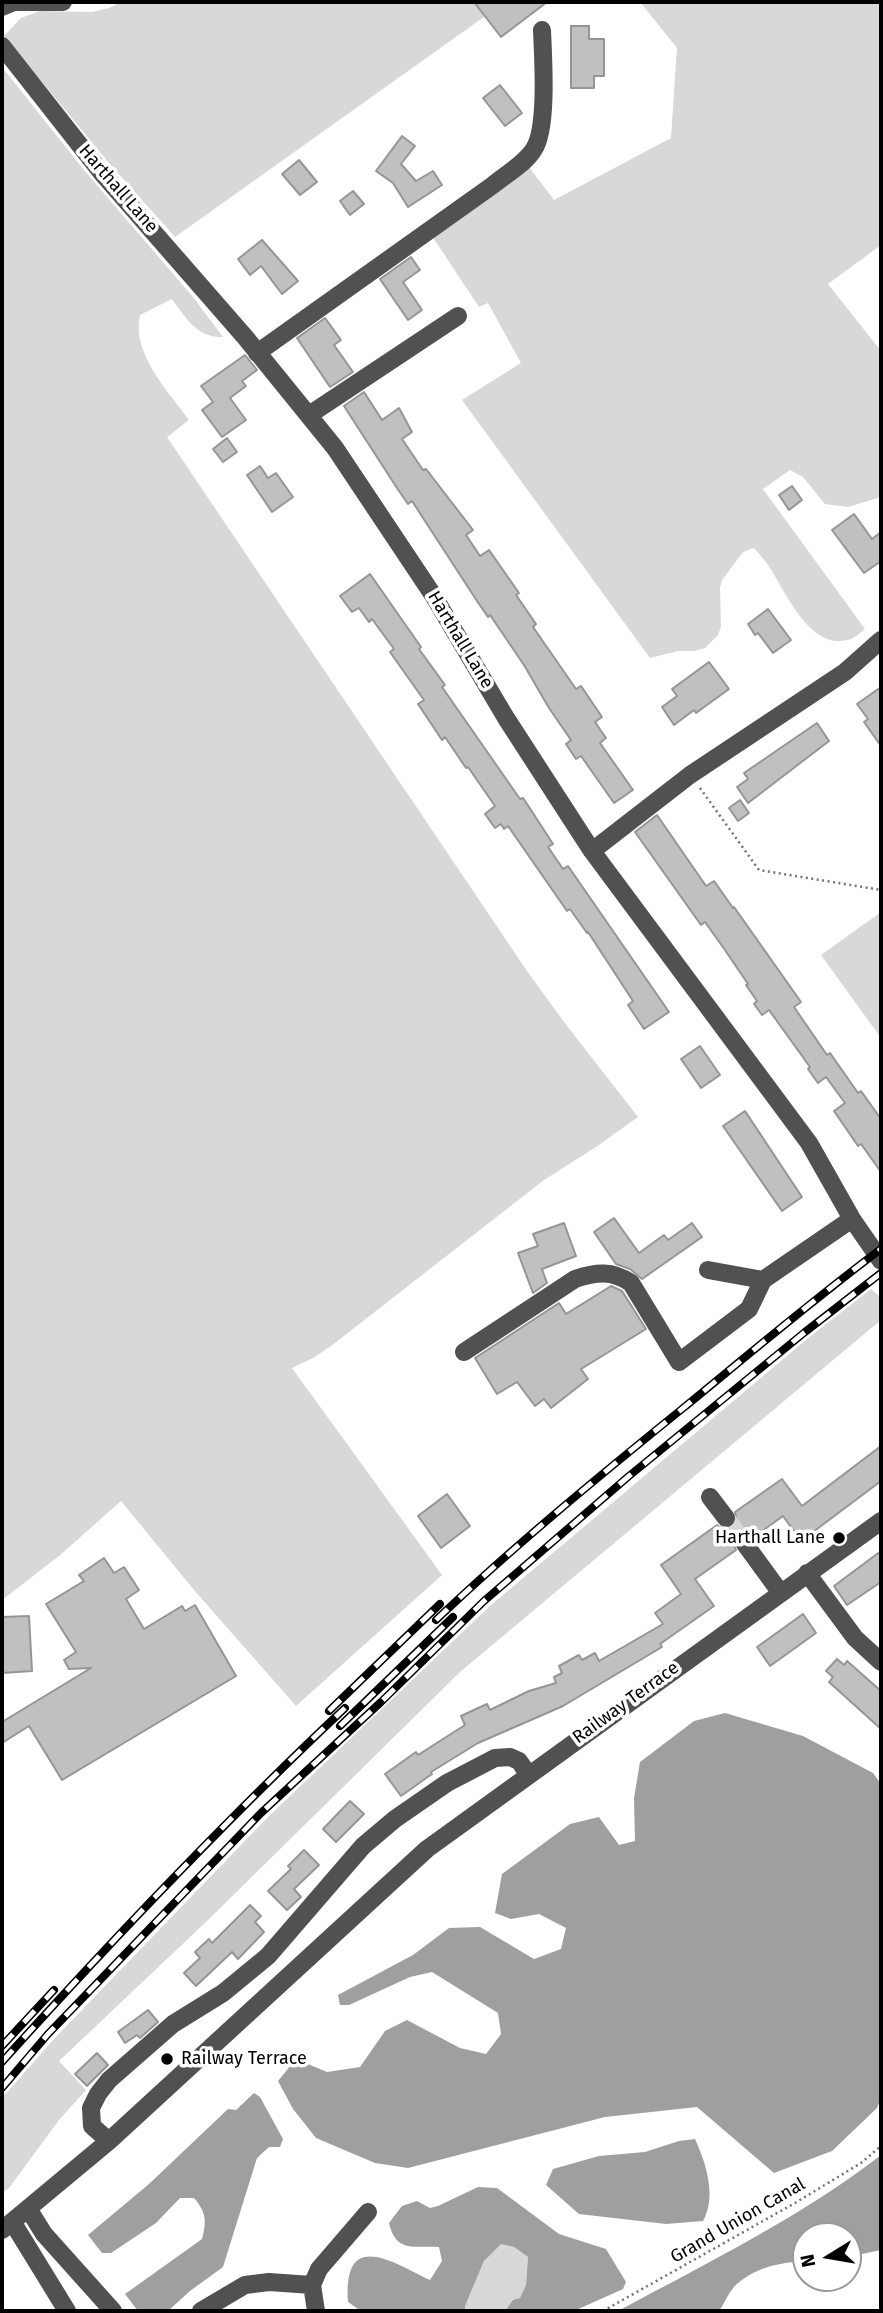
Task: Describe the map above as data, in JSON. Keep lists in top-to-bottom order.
{
  "streets": {
    "street": ["Harthall Lane", "Railway Terrace"],
    "path": ["Grand Union Canal"]
  },
  "places": ["Harthall Lane", "Railway Terrace"],
  "north": "left"
}
